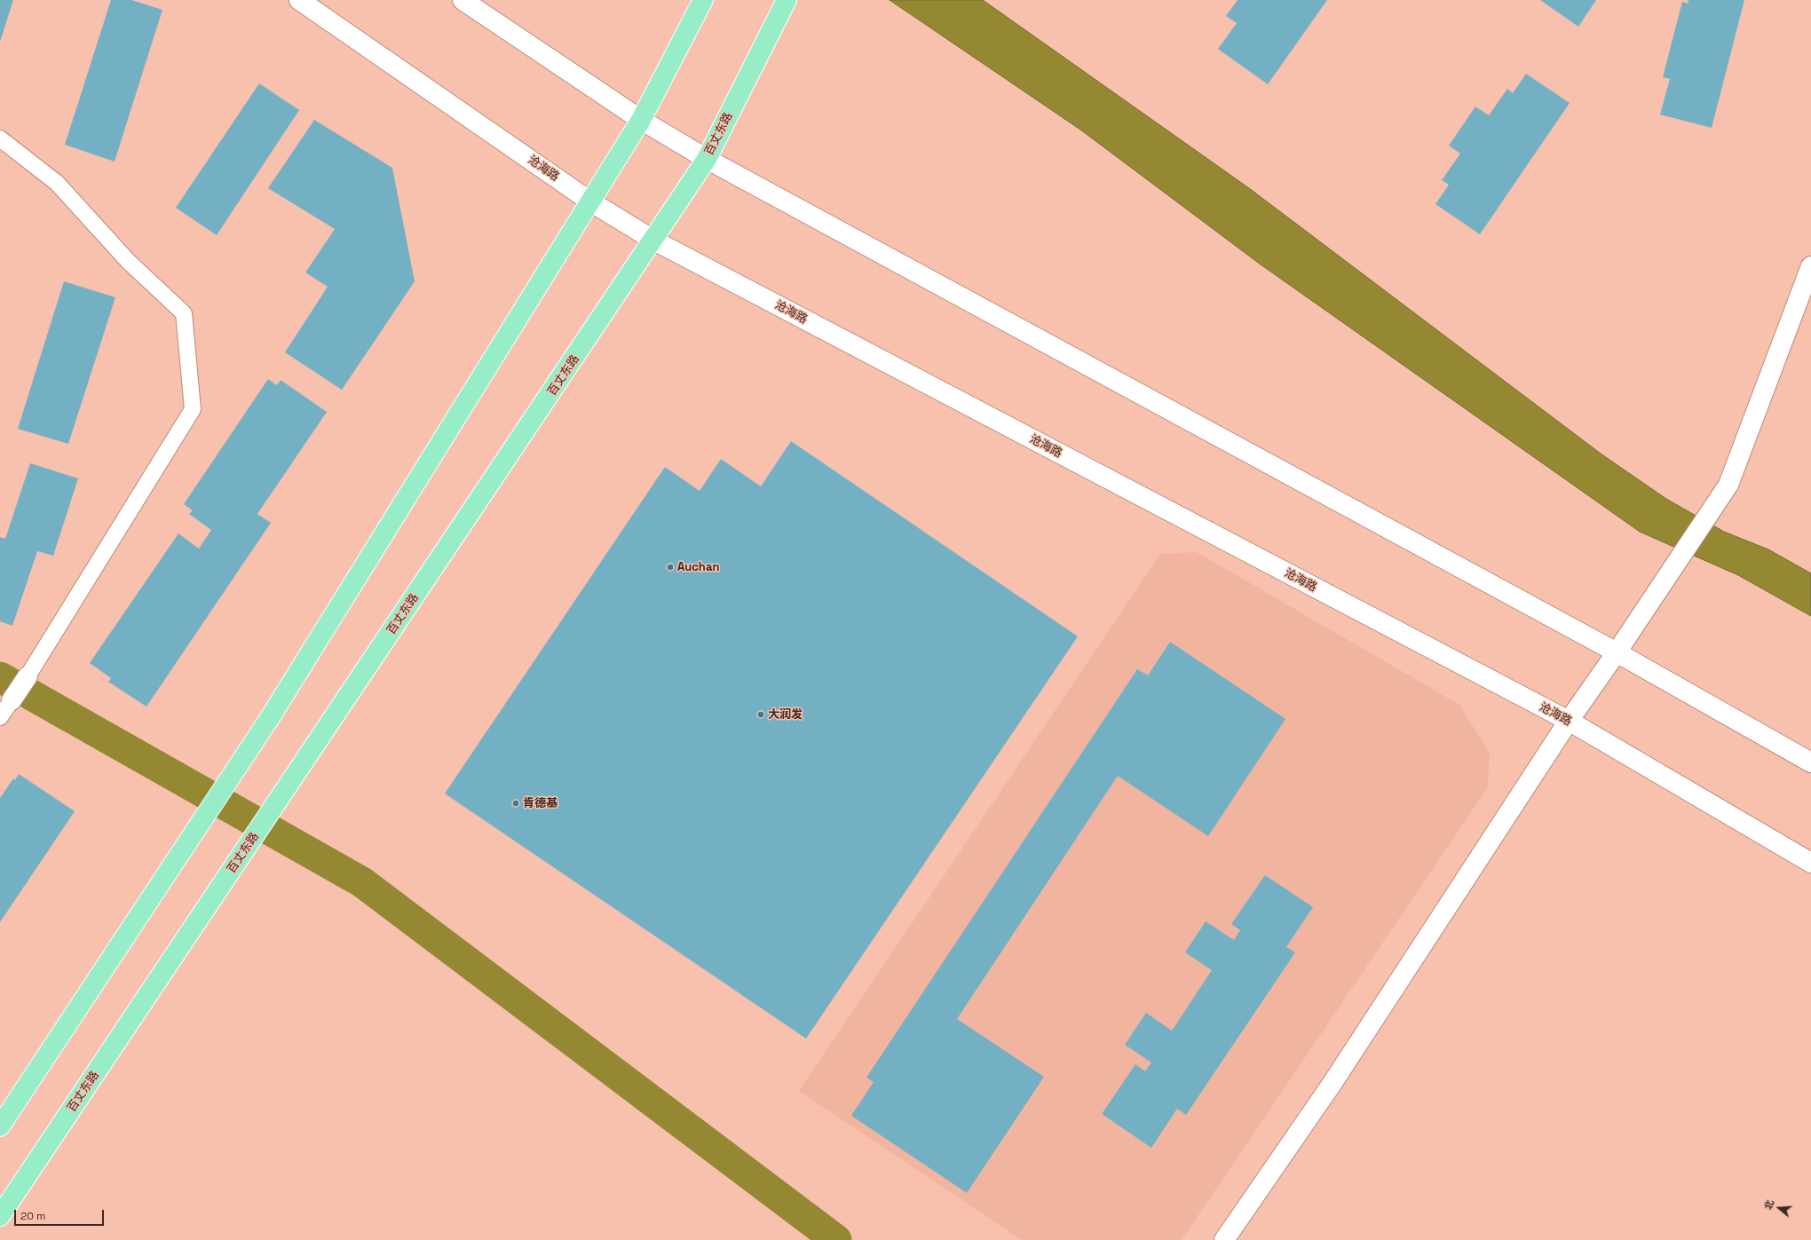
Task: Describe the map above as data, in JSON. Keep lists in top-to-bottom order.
{
  "streets": {
    "main road": ["百丈东路", "沧海路"]
  },
  "crossings": [
    ["百丈东路", "沧海路"]
  ],
  "places": ["Auchan", "大润发", "肯德基"],
  "scale_bar": "20 m",
  "north": "left"
}
